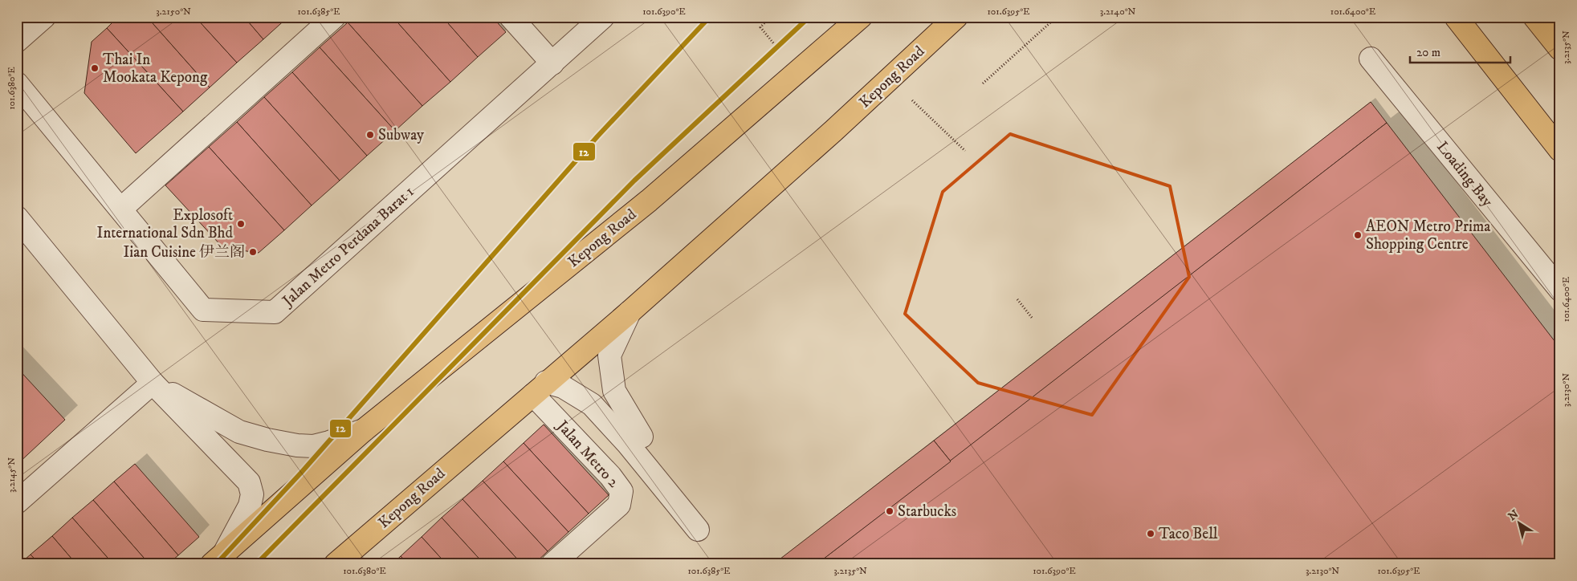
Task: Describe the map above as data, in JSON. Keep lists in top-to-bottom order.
{
  "streets": {
    "main road": ["Kepong Road"],
    "street": ["Loading Bay", "Jalan Metro Perdana Barat 1", "Jalan Metro 2"]
  },
  "crossings": [
    ["Kepong Road", "Jalan Metro 2"]
  ],
  "places": [
    "Thai In Mookata Kepong",
    "Subway",
    "Explosoft International Sdn Bhd",
    "AEON Metro Prima Shopping Centre",
    "Iian Cuisine 伊兰阁",
    "Starbucks",
    "Taco Bell"
  ],
  "lines": ["transit line 12"],
  "scale_bar": "20 m",
  "north": "top left",
  "coordinates": [
    "3.2150°N",
    "101.6385°E",
    "101.6390°E",
    "101.6395°E",
    "3.2140°N",
    "101.6400°E",
    "3.2135°N",
    "101.6380°E",
    "3.2130°N",
    "3.2145°N"
  ]
}
